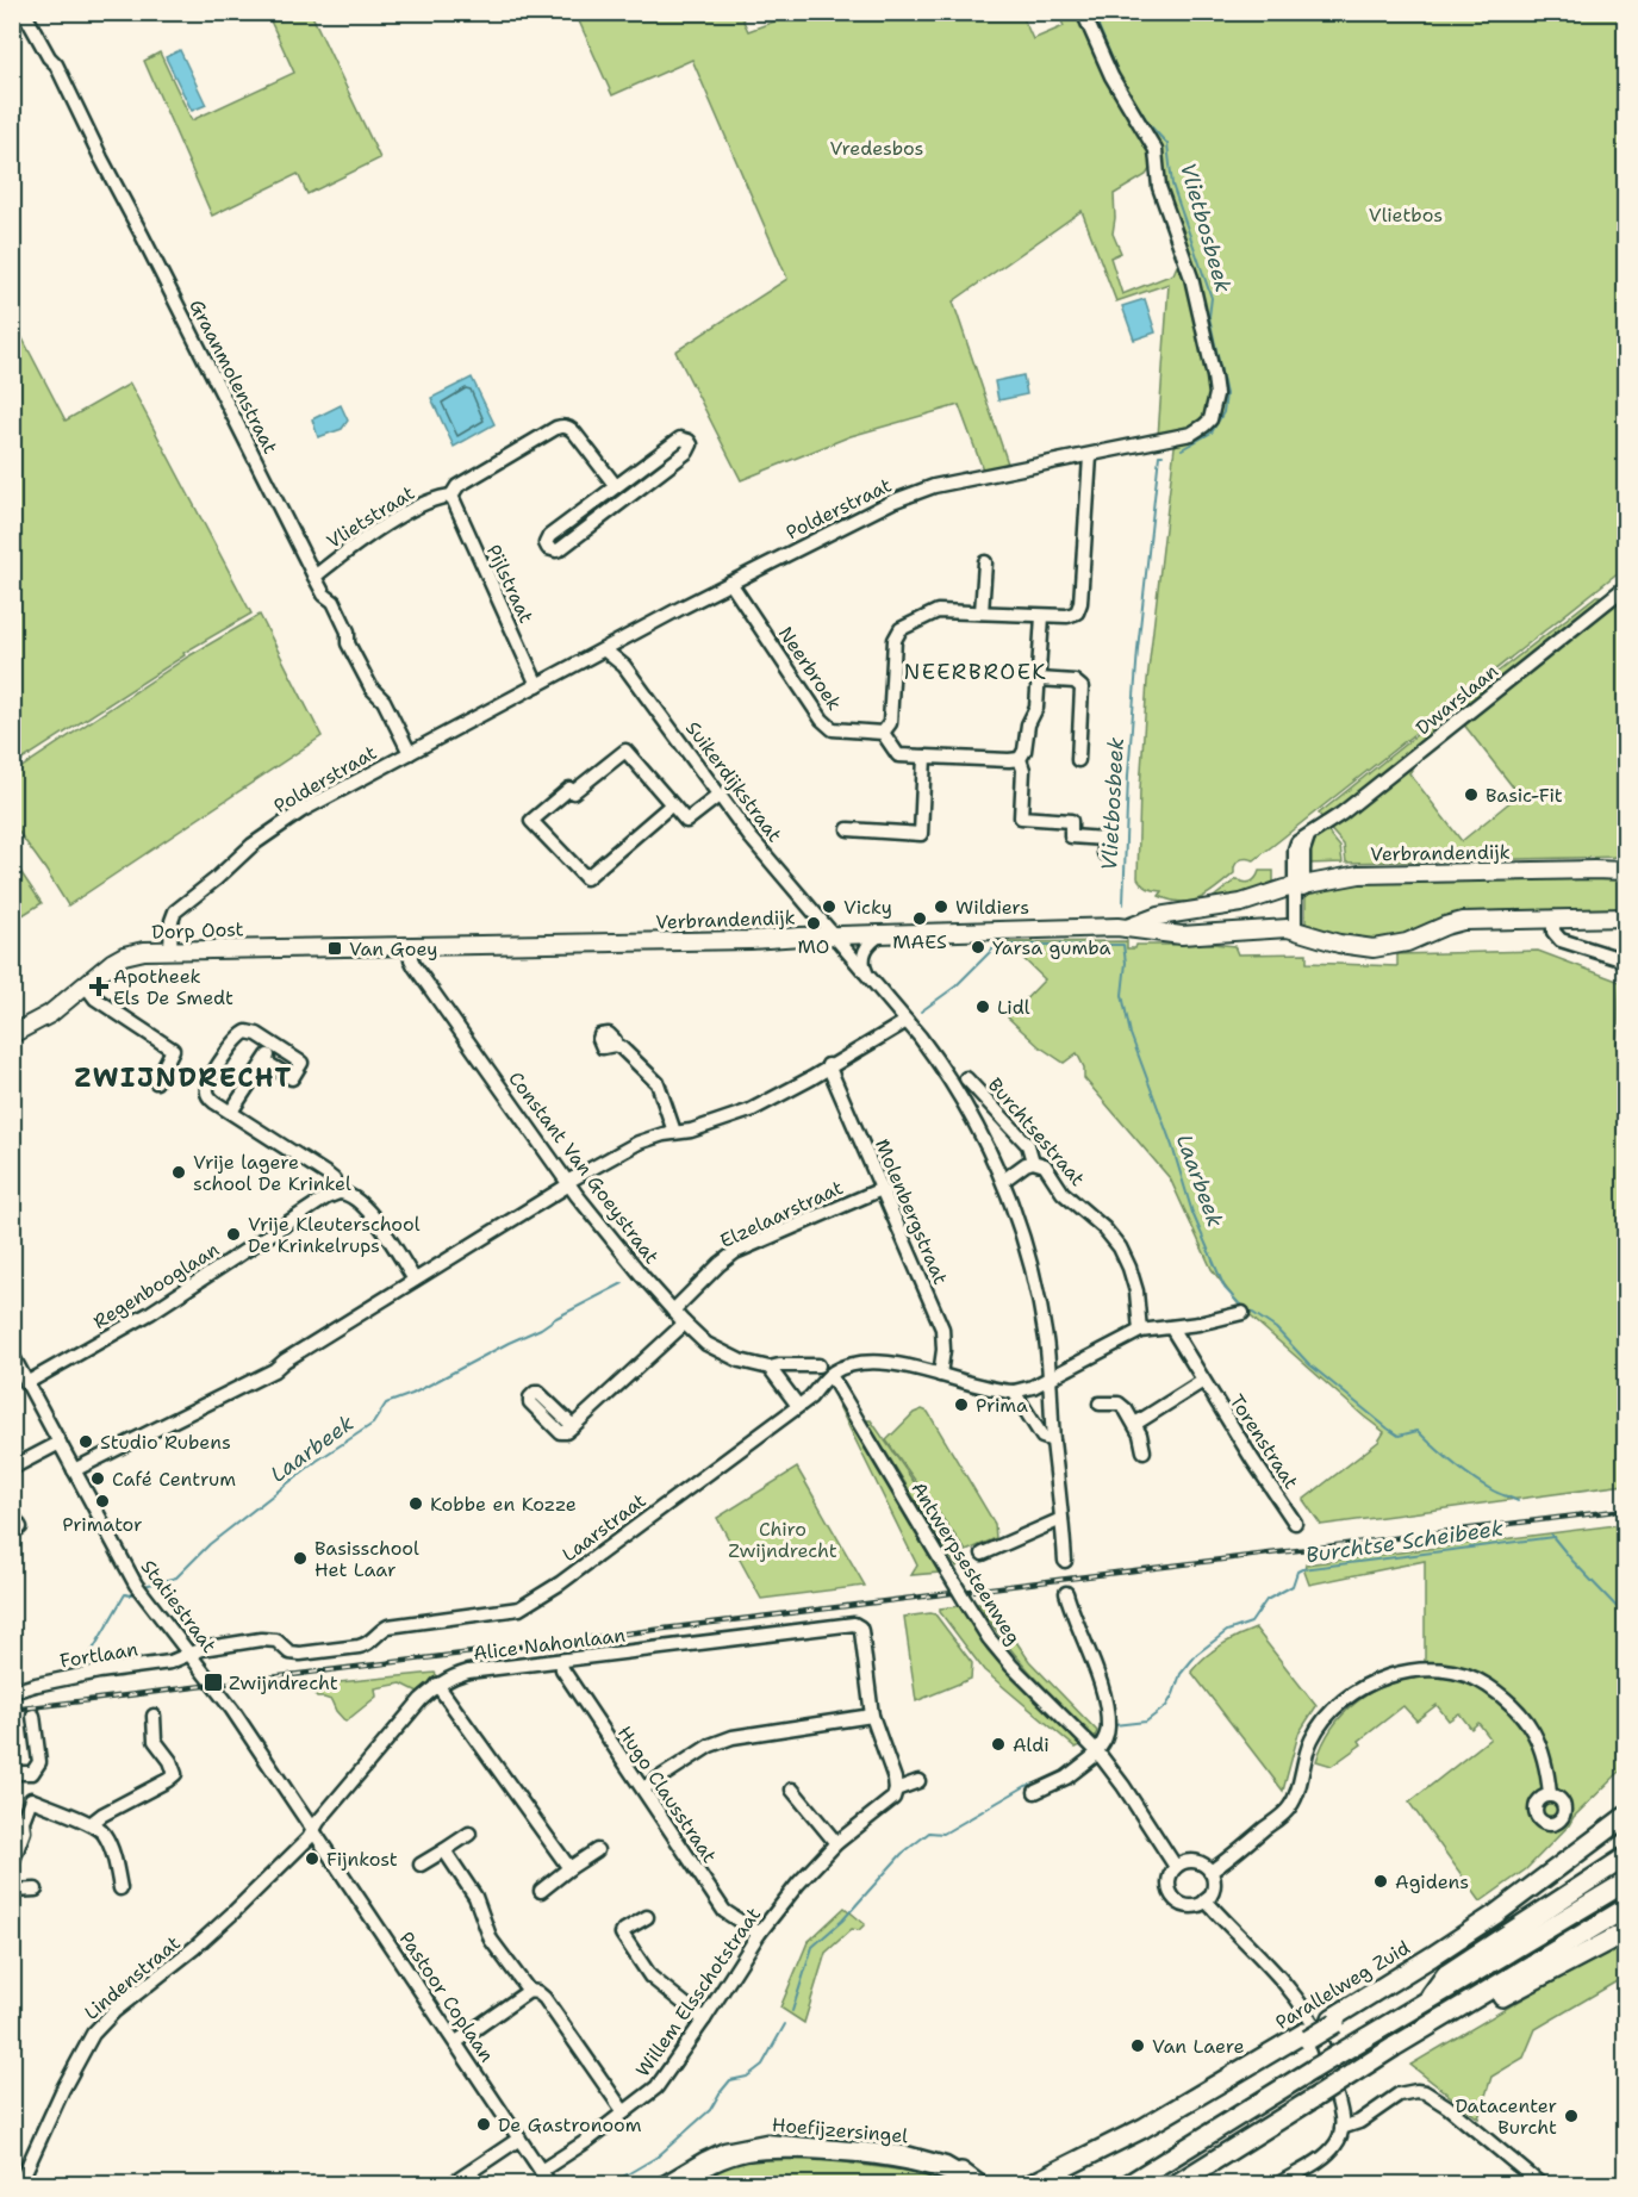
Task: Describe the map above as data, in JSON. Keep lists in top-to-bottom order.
{
  "streets": {
    "highway": ["Parallelweg Zuid"],
    "main road": ["Verbrandendijk", "Dorp Oost"],
    "street": [
      "Graanmolenstraat",
      "Polderstraat",
      "Vlietstraat",
      "Pijlstraat",
      "Neerbroek",
      "Dwarslaan",
      "Suikerdijkstraat",
      "Burchtsestraat",
      "Constant Van Goeystraat",
      "Molenbergstraat",
      "Elzelaarstraat",
      "Regenbooglaan",
      "Torenstraat",
      "Laarstraat",
      "Antwerpsesteenweg",
      "Statiestraat",
      "Alice Nahonlaan",
      "Fortlaan",
      "Hugo Clausstraat",
      "Lindenstraat",
      "Willem Elsschotstraat",
      "Pastoor Coplaan",
      "Hoefijzersingel"
    ]
  },
  "crossings": [
    ["Graanmolenstraat", "Polderstraat"],
    ["Graanmolenstraat", "Vlietstraat"],
    ["Polderstraat", "Pijlstraat"],
    ["Polderstraat", "Neerbroek"],
    ["Polderstraat", "Suikerdijkstraat"],
    ["Polderstraat", "Dorp Oost"],
    ["Vlietstraat", "Pijlstraat"],
    ["Dwarslaan", "Verbrandendijk"],
    ["Suikerdijkstraat", "Verbrandendijk"],
    ["Verbrandendijk", "Dorp Oost"],
    ["Verbrandendijk", "Constant Van Goeystraat"],
    ["Dorp Oost", "Constant Van Goeystraat"],
    ["Constant Van Goeystraat", "Elzelaarstraat"],
    ["Molenbergstraat", "Elzelaarstraat"],
    ["Molenbergstraat", "Laarstraat"],
    ["Regenbooglaan", "Statiestraat"],
    ["Laarstraat", "Antwerpsesteenweg"],
    ["Laarstraat", "Statiestraat"],
    ["Laarstraat", "Fortlaan"],
    ["Statiestraat", "Alice Nahonlaan"],
    ["Statiestraat", "Fortlaan"],
    ["Statiestraat", "Lindenstraat"],
    ["Statiestraat", "Pastoor Coplaan"],
    ["Alice Nahonlaan", "Hugo Clausstraat"],
    ["Alice Nahonlaan", "Lindenstraat"],
    ["Alice Nahonlaan", "Pastoor Coplaan"],
    ["Hugo Clausstraat", "Willem Elsschotstraat"],
    ["Lindenstraat", "Pastoor Coplaan"],
    ["Willem Elsschotstraat", "Pastoor Coplaan"]
  ],
  "districts": ["NEERBROEK", "ZWIJNDRECHT"],
  "water": ["Vlietbosbeek", "Laarbeek", "Burchtse Scheibeek"],
  "parks": ["Vredesbos", "Vlietbos", "Chiro Zwijndrecht"],
  "places": {
    "other": [
      "Basic-Fit",
      "Vicky",
      "Wildiers",
      "MAES",
      "MO",
      "Yarsa gumba",
      "Lidl",
      "Vrije lagere school De Krinkel",
      "Vrije Kleuterschool De Krinkelrups",
      "Prima",
      "Studio Rubens",
      "Café Centrum",
      "Primator",
      "Kobbe en Kozze",
      "Basisschool Het Laar",
      "Aldi",
      "Fijnkost",
      "Agidens",
      "Van Laere",
      "Datacenter Burcht",
      "De Gastronoom"
    ],
    "transit": ["Van Goey", "Zwijndrecht"],
    "health": ["Apotheek Els De Smedt"]
  }
}
